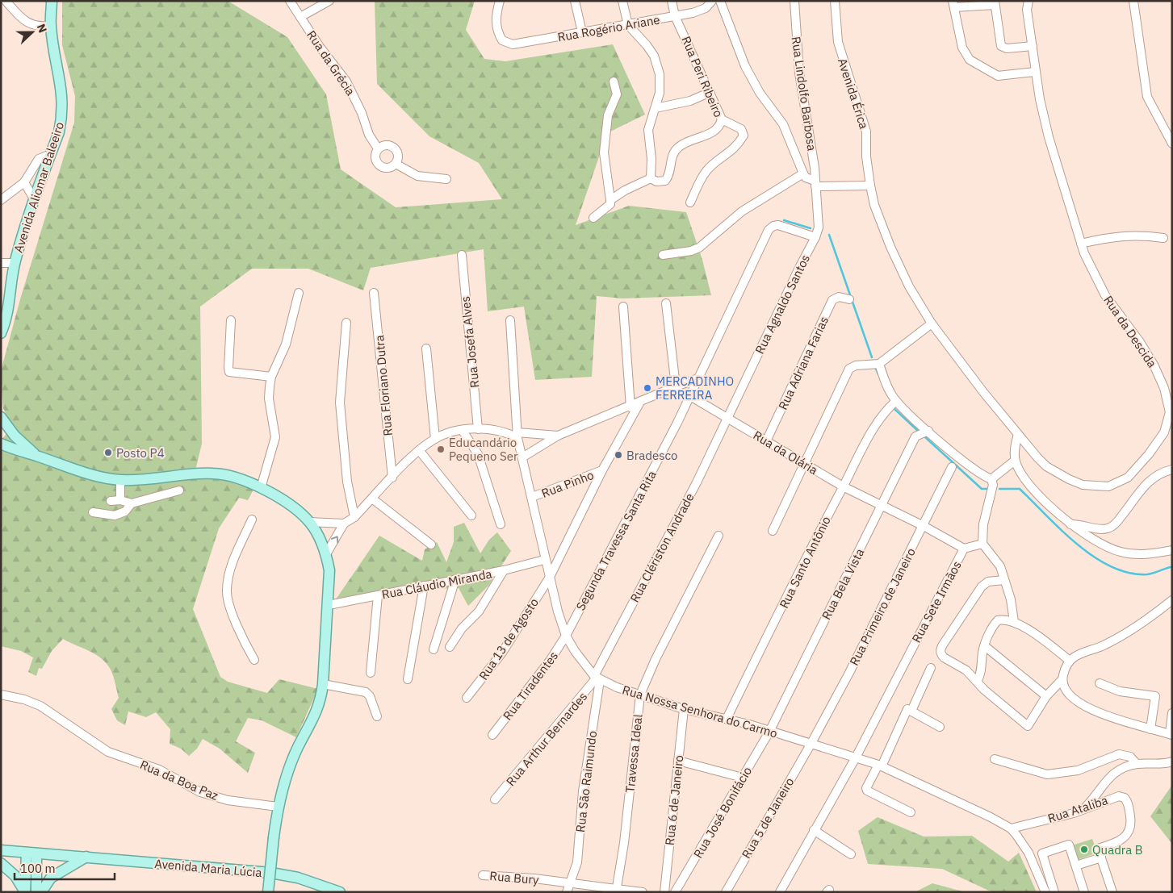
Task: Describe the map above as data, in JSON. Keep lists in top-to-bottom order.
{
  "streets": {
    "main road": ["Avenida Aliomar Baleeiro", "Avenida Maria Lúcia"],
    "street": [
      "Rua Rogério Ariane",
      "Rua da Grécia",
      "Rua Peri Ribeiro",
      "Rua Lindolfo Barbosa",
      "Avenida Érica",
      "Rua Agnaldo Santos",
      "Rua da Descida",
      "Rua Josefa Alves",
      "Rua Adriana Farias",
      "Rua Floriano Dutra",
      "Rua da Olária",
      "Rua Pinho",
      "Segunda Travessa Santa Rita",
      "Rua Clériston Andrade",
      "Rua Santo Antônio",
      "Rua Cláudio Miranda",
      "Rua Bela Vista",
      "Rua Sete Irmãos",
      "Rua Primeiro de Janeiro",
      "Rua 13 de Agosto",
      "Rua Tiradentes",
      "Rua Nossa Senhora do Carmo",
      "Rua Arthur Bernardes",
      "Travessa Ideal",
      "Rua da Boa Paz",
      "Rua São Raimundo",
      "Rua 6 de Janeiro",
      "Rua Ataliba",
      "Rua José Bonifácio",
      "Rua 5 de Janeiro",
      "Rua Bury"
    ]
  },
  "crossings": [
    ["Rua Rogério Ariane", "Rua Peri Ribeiro"],
    ["Rua Lindolfo Barbosa", "Rua Agnaldo Santos"],
    ["Avenida Érica", "Rua da Descida"],
    ["Rua Agnaldo Santos", "Rua da Olária"],
    ["Rua Agnaldo Santos", "Segunda Travessa Santa Rita"],
    ["Rua Agnaldo Santos", "Rua Clériston Andrade"],
    ["Rua Adriana Farias", "Rua da Olária"],
    ["Rua da Olária", "Segunda Travessa Santa Rita"],
    ["Rua da Olária", "Rua Clériston Andrade"],
    ["Rua da Olária", "Rua Santo Antônio"],
    ["Rua da Olária", "Rua Bela Vista"],
    ["Rua da Olária", "Rua Sete Irmãos"],
    ["Rua da Olária", "Rua Primeiro de Janeiro"],
    ["Rua Pinho", "Rua 13 de Agosto"],
    ["Segunda Travessa Santa Rita", "Rua Tiradentes"],
    ["Rua Clériston Andrade", "Rua Nossa Senhora do Carmo"],
    ["Rua Clériston Andrade", "Rua Arthur Bernardes"],
    ["Rua Clériston Andrade", "Rua São Raimundo"],
    ["Rua Santo Antônio", "Rua Nossa Senhora do Carmo"],
    ["Rua Bela Vista", "Rua Nossa Senhora do Carmo"],
    ["Rua Bela Vista", "Rua José Bonifácio"],
    ["Rua Sete Irmãos", "Rua Nossa Senhora do Carmo"],
    ["Rua Primeiro de Janeiro", "Rua Nossa Senhora do Carmo"],
    ["Rua Primeiro de Janeiro", "Rua 5 de Janeiro"],
    ["Rua Nossa Senhora do Carmo", "Rua Arthur Bernardes"],
    ["Rua Nossa Senhora do Carmo", "Travessa Ideal"],
    ["Rua Nossa Senhora do Carmo", "Rua São Raimundo"],
    ["Rua Nossa Senhora do Carmo", "Rua 6 de Janeiro"],
    ["Rua Nossa Senhora do Carmo", "Rua Ataliba"],
    ["Rua Nossa Senhora do Carmo", "Rua José Bonifácio"],
    ["Rua Nossa Senhora do Carmo", "Rua 5 de Janeiro"],
    ["Rua Arthur Bernardes", "Rua São Raimundo"],
    ["Travessa Ideal", "Rua Bury"],
    ["Rua São Raimundo", "Rua Bury"]
  ],
  "places": [
    "MERCADINHO FERREIRA",
    "Educandário Pequeno Ser",
    "Posto P4",
    "Bradesco",
    "Quadra B"
  ],
  "scale_bar": "100 m",
  "north": "right"
}
